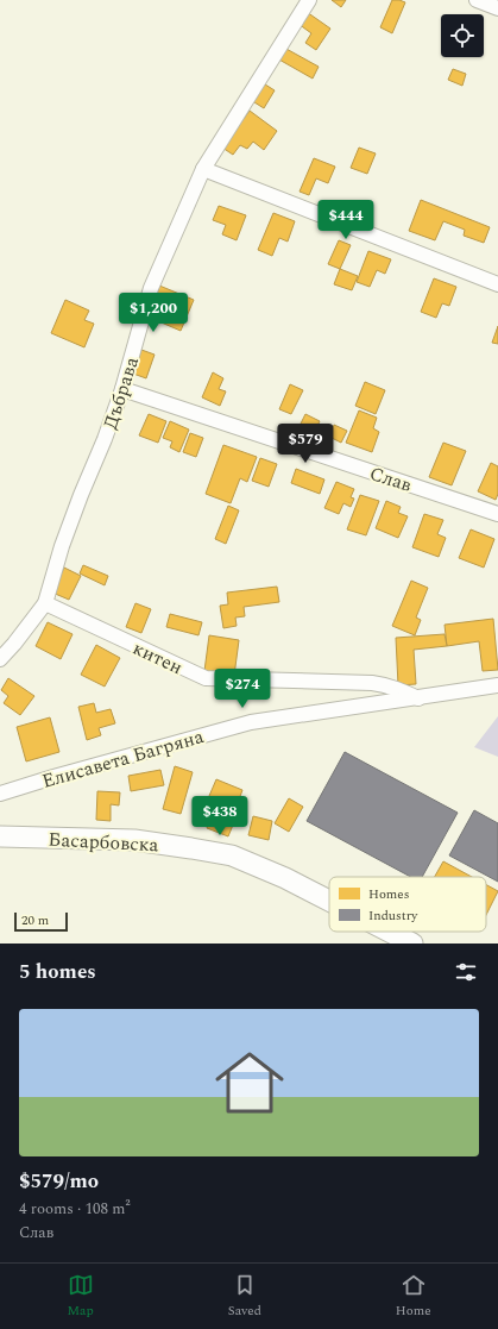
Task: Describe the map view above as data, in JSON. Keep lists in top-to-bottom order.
{
  "streets": {
    "street": [
      "Дъбрава",
      "Слав",
      "китен",
      "Елисавета Багряна",
      "Басарбовска"
    ]
  },
  "crossings": [
    ["Дъбрава", "Слав"],
    ["Дъбрава", "китен"],
    ["китен", "Елисавета Багряна"]
  ],
  "legend": ["Homes", "Industry"],
  "scale_bar": "20 m",
  "page": {
    "price": [
      "$444",
      "$1,200",
      "$579",
      "$274",
      "$438"
    ],
    "scale": "20 m",
    "heading": "5 homes",
    "list": [
      {
        "name": "$579/mo",
        "note": "4 rooms · 108 m² · Слав"
      }
    ],
    "tabs": ["Map", "Saved", "Home"]
  }
}
